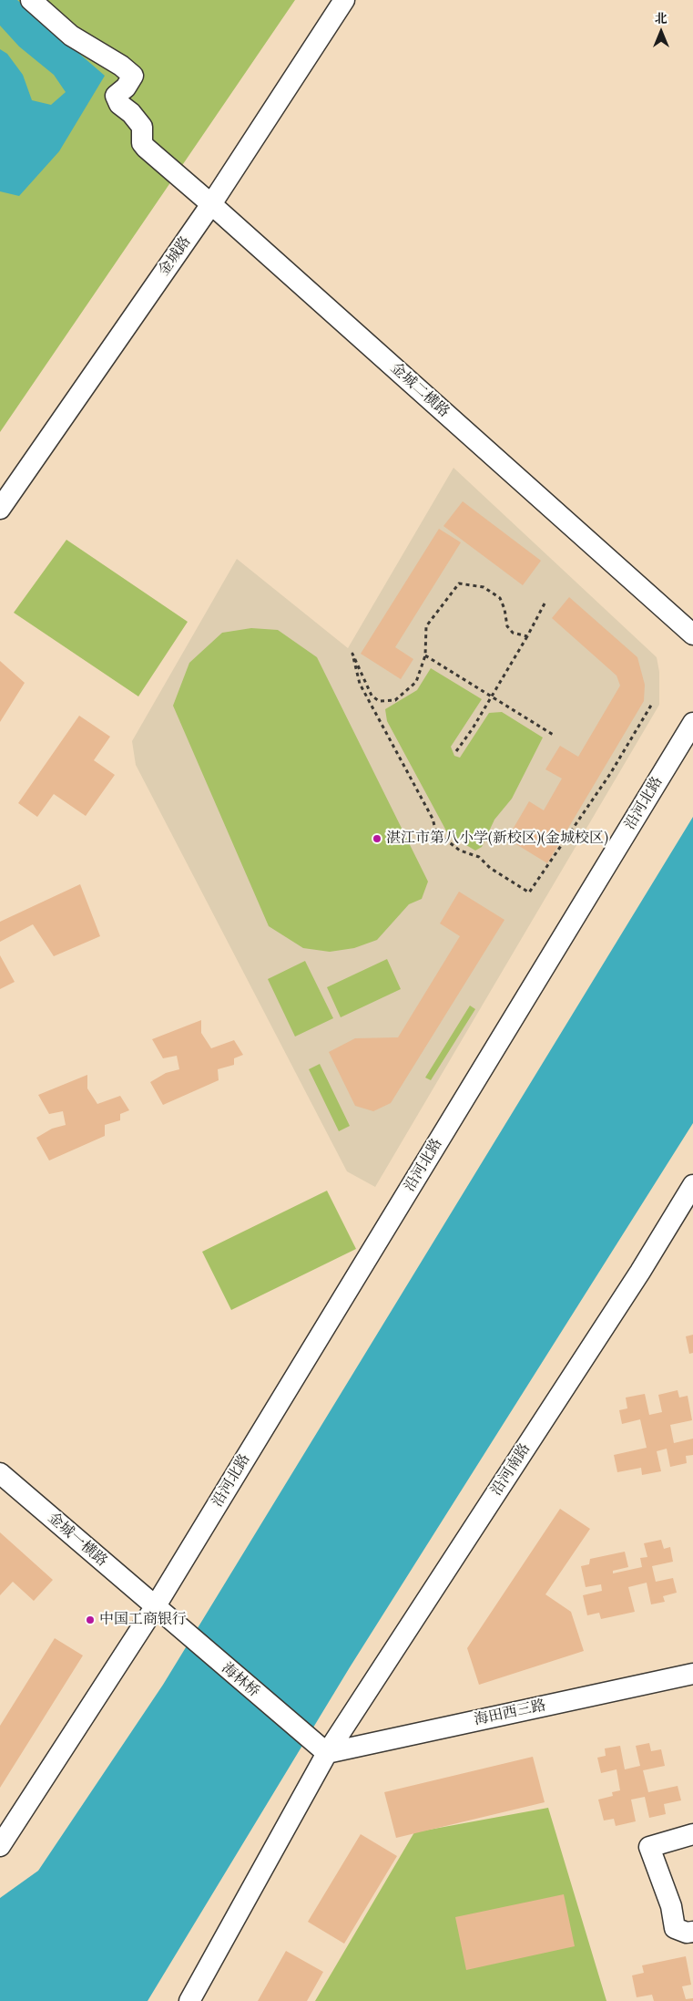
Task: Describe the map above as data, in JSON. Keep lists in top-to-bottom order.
{
  "streets": {
    "street": [
      "金城路",
      "金城二横路",
      "沿河北路",
      "沿河南路",
      "金城一横路",
      "海林桥",
      "海田西三路"
    ]
  },
  "crossings": [
    ["金城路", "金城二横路"],
    ["沿河北路", "金城一横路"],
    ["沿河北路", "海林桥"],
    ["沿河南路", "海林桥"],
    ["沿河南路", "海田西三路"],
    ["金城一横路", "海林桥"],
    ["海林桥", "海田西三路"]
  ],
  "places": ["湛江市第八小学(新校区)(金城校区)", "中国工商银行"],
  "north": "top"
}
